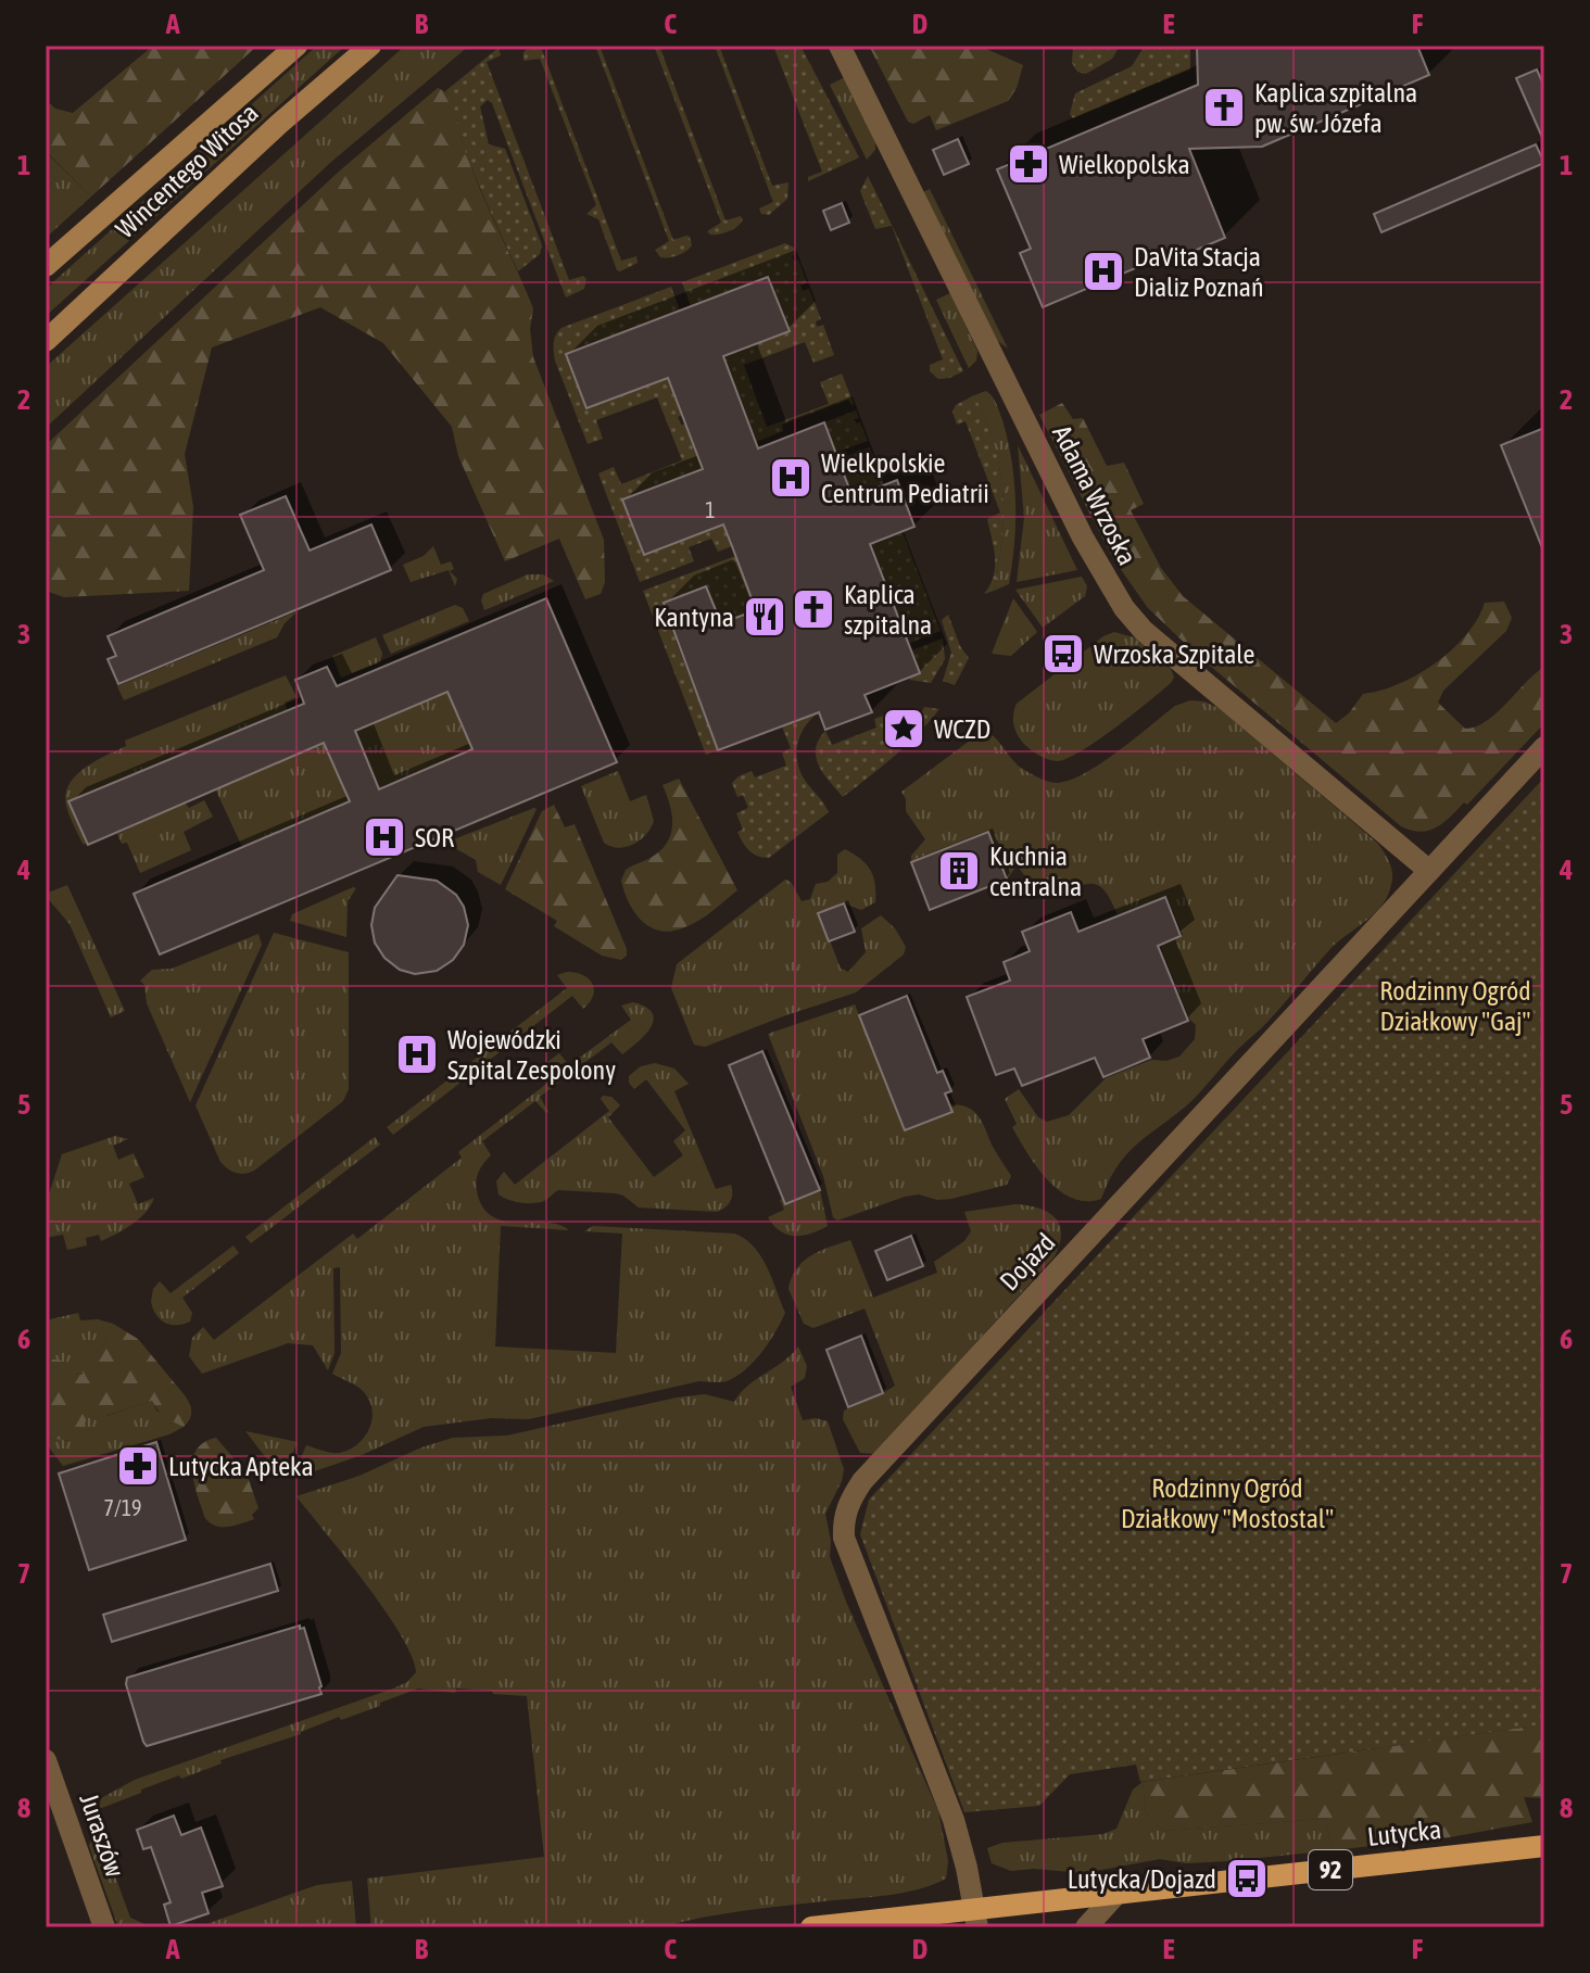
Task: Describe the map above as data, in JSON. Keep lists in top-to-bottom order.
{
  "streets": {
    "main road": ["Wincentego Witosa", "Lutycka", "92"],
    "street": ["Adama Wrzoska", "Dojazd", "Juraszów"]
  },
  "crossings": [
    ["Adama Wrzoska", "Dojazd"],
    ["Dojazd", "Lutycka"]
  ],
  "parks": ["Rodzinny Ogród Działkowy \"Gaj\"", "Rodzinny Ogród Działkowy \"Mostostal\""],
  "places": {
    "church": ["Kaplica szpitalna pw. św. Józefa", "Kaplica szpitalna"],
    "pharmacy": ["Wielkopolska", "Lutycka Apteka"],
    "hospital": [
      "DaVita Stacja Dializ Poznań",
      "Wielkpolskie Centrum Pediatrii",
      "SOR",
      "Wojewódzki Szpital Zespolony"
    ],
    "restaurant": ["Kantyna"],
    "bus stop": ["Wrzoska Szpitale", "Lutycka/Dojazd"],
    "place": ["WCZD"],
    "building": ["Kuchnia centralna"]
  },
  "house_numbers": ["1", "7/19"],
  "grid": {
    "columns": [
      "A",
      "B",
      "C",
      "D",
      "E",
      "F"
    ],
    "rows": [
      "1",
      "2",
      "3",
      "4",
      "5",
      "6",
      "7",
      "8"
    ]
  }
}
